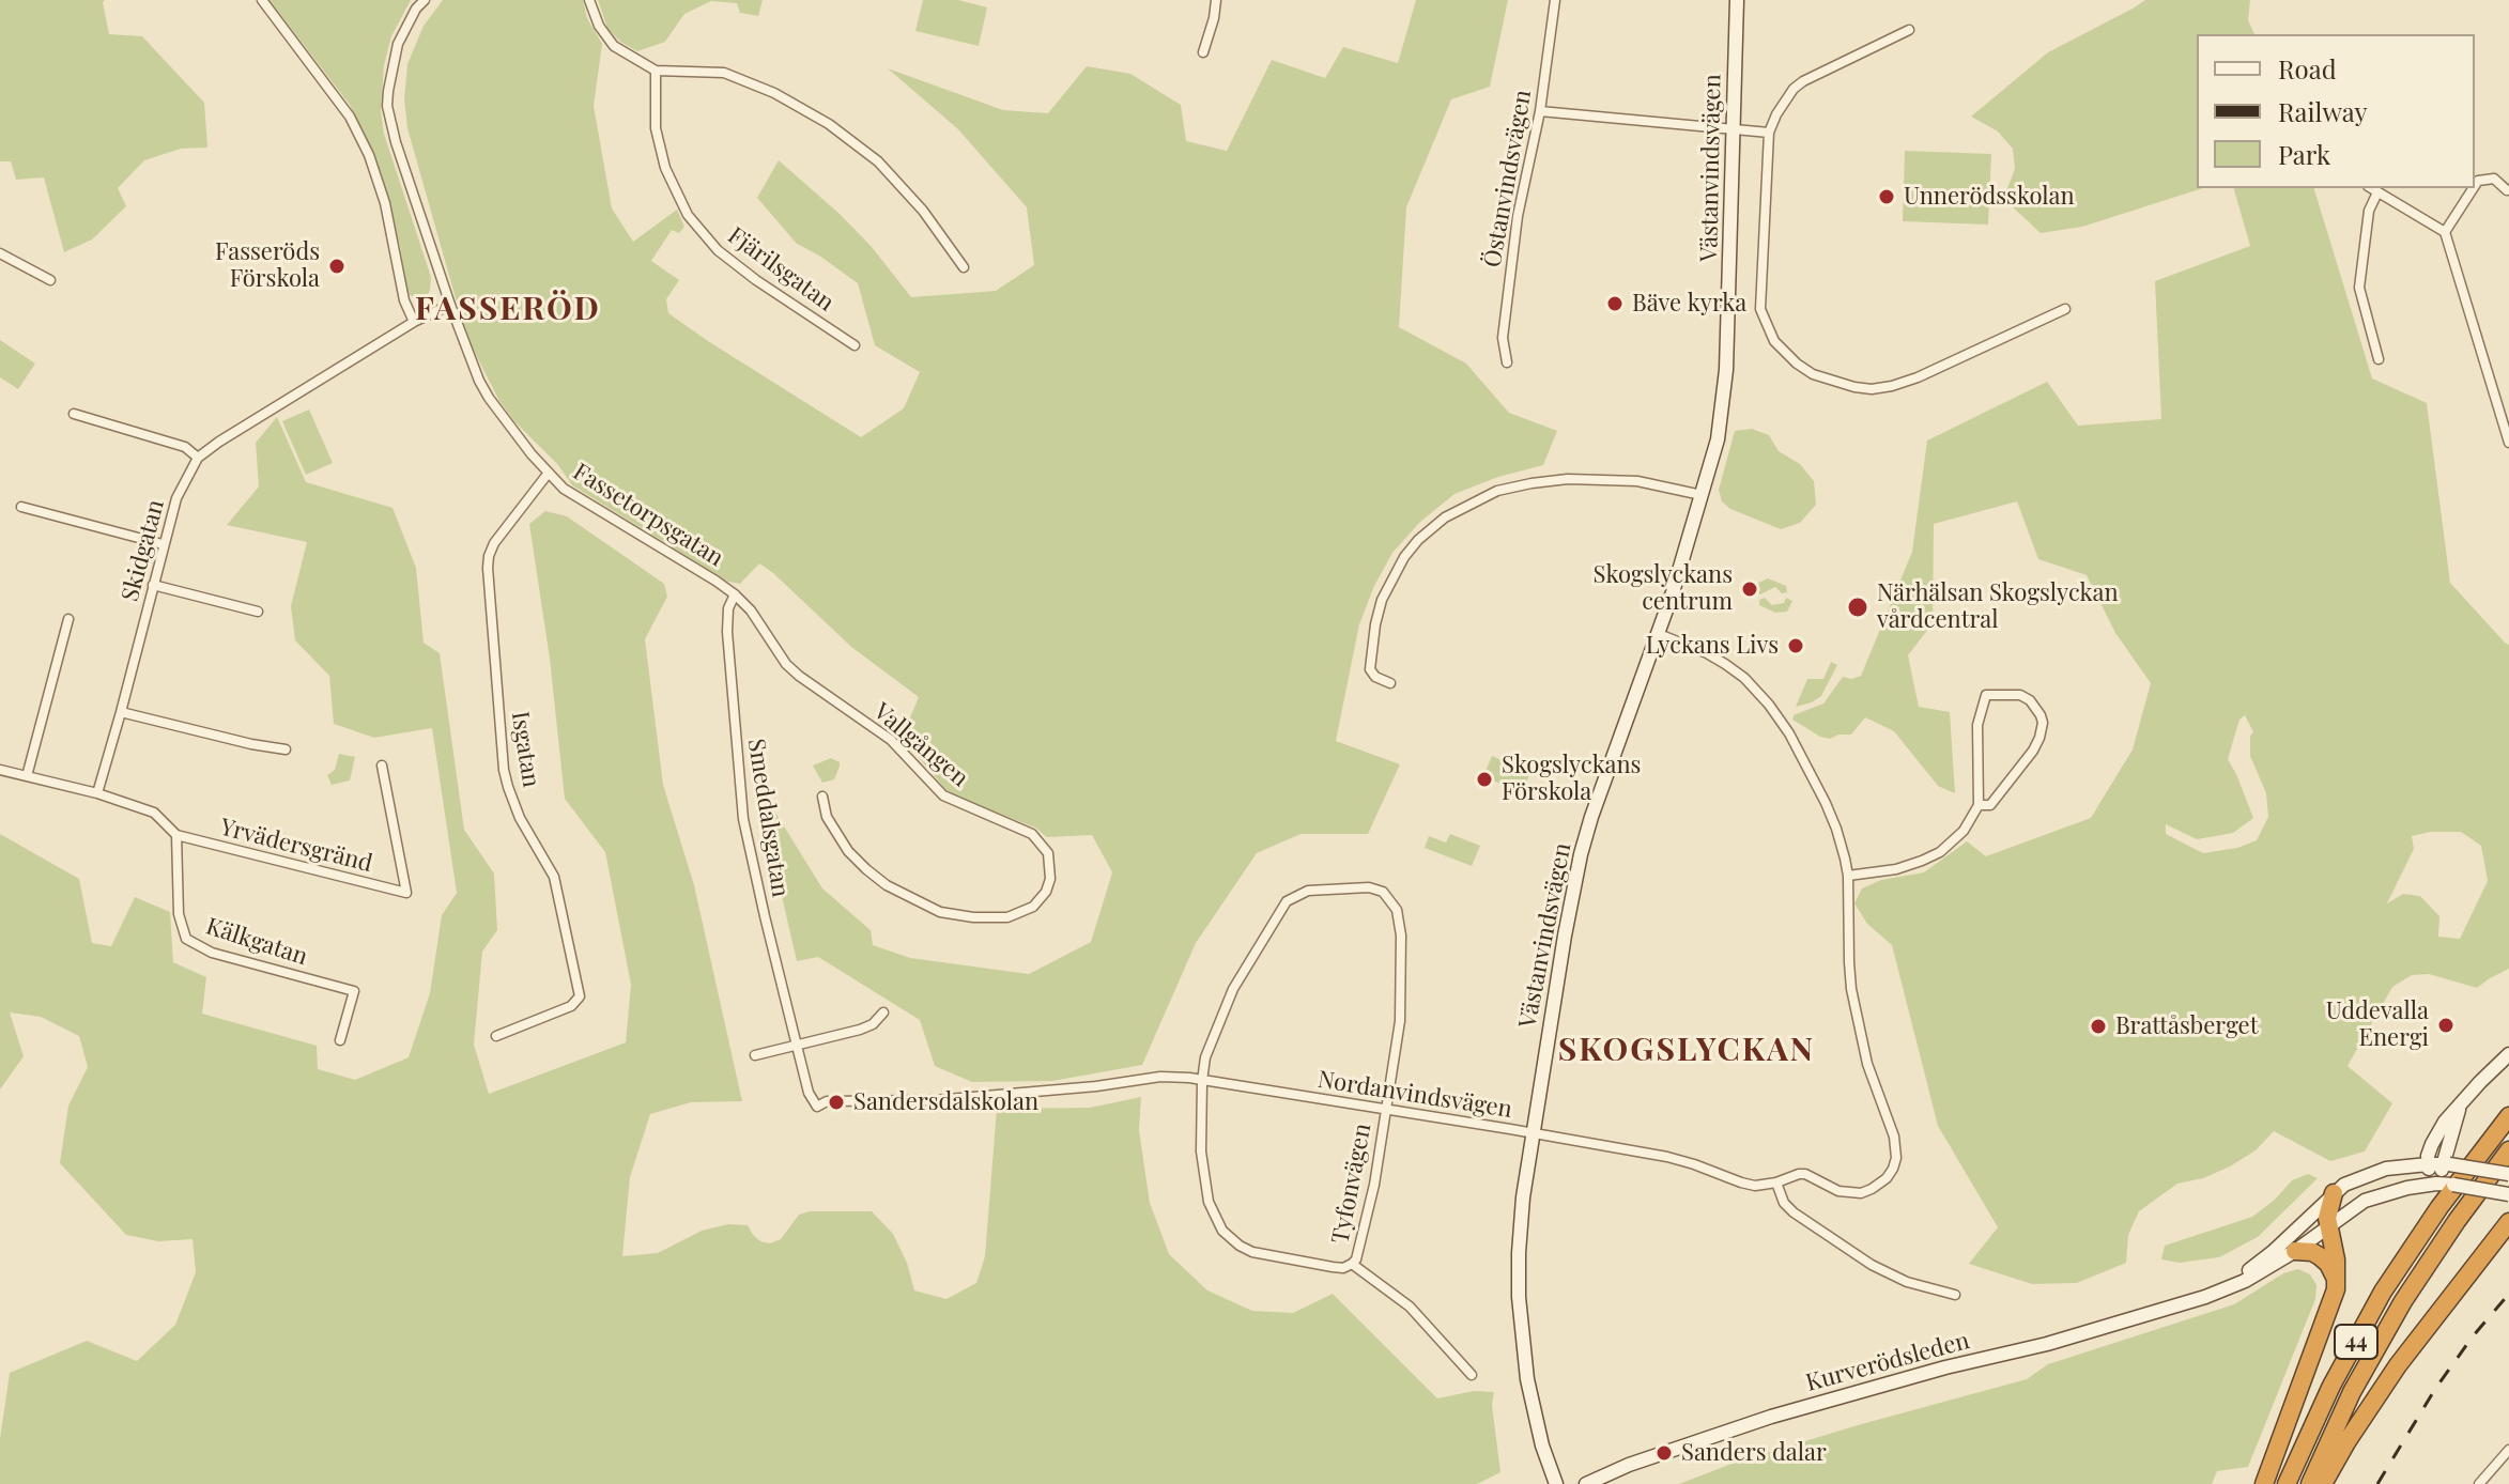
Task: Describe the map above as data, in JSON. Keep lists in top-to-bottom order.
{
  "streets": {
    "highway": ["44"],
    "street": [
      "Västanvindsvägen",
      "Östanvindsvägen",
      "Fjärilsgatan",
      "Fassetorpsgatan",
      "Skidgatan",
      "Vallgången",
      "Isgatan",
      "Smeddalsgatan",
      "Yrvädersgränd",
      "Kälkgatan",
      "Nordanvindsvägen",
      "Tyfonvägen",
      "Kurverödsleden"
    ]
  },
  "crossings": [
    ["Västanvindsvägen", "Nordanvindsvägen"],
    ["Fassetorpsgatan", "Skidgatan"],
    ["Fassetorpsgatan", "Vallgången"],
    ["Fassetorpsgatan", "Isgatan"],
    ["Fassetorpsgatan", "Smeddalsgatan"],
    ["Vallgången", "Smeddalsgatan"],
    ["Smeddalsgatan", "Nordanvindsvägen"],
    ["Yrvädersgränd", "Kälkgatan"],
    ["Nordanvindsvägen", "Tyfonvägen"]
  ],
  "districts": ["FASSERÖD", "SKOGSLYCKAN"],
  "places": [
    "Unnerödsskolan",
    "Fasseröds Förskola",
    "Bäve kyrka",
    "Skogslyckans centrum",
    "Närhälsan Skogslyckan vårdcentral",
    "Lyckans Livs",
    "Skogslyckans Förskola",
    "Uddevalla Energi",
    "Brattåsberget",
    "Sandersdalskolan",
    "Sanders dalar"
  ],
  "legend": ["Road", "Railway", "Park"]
}
